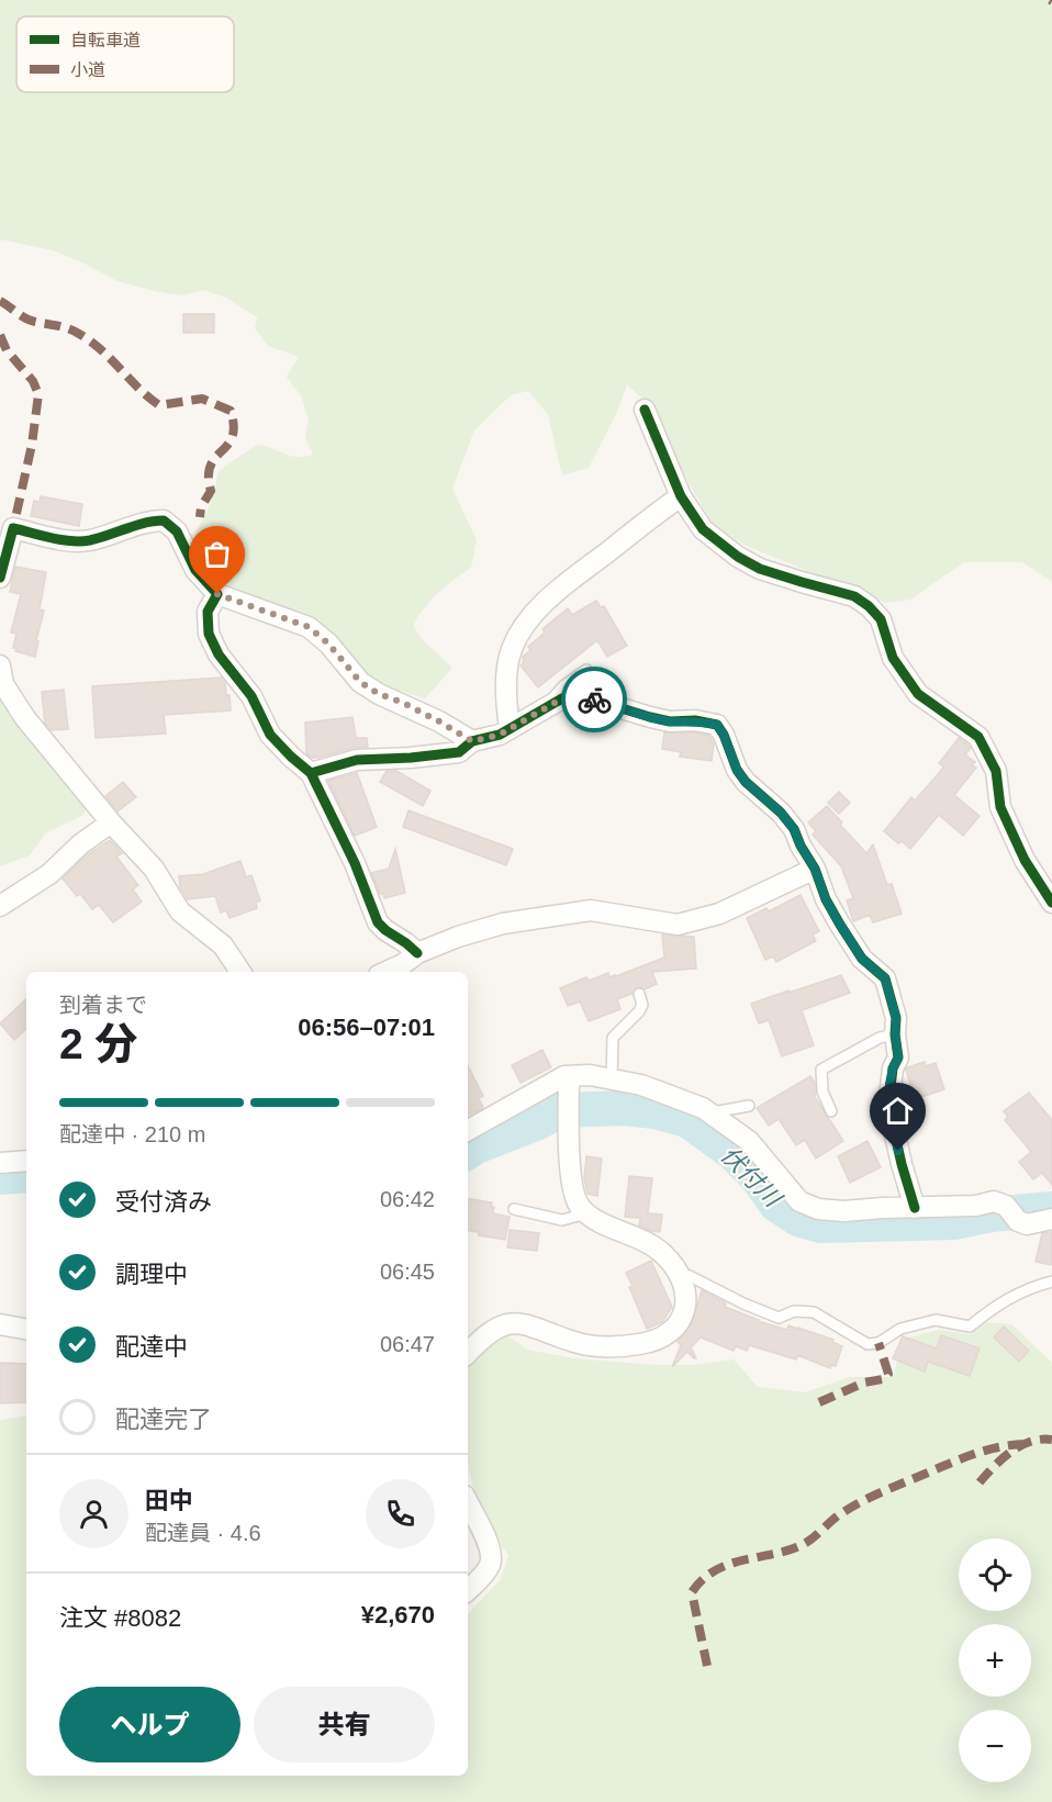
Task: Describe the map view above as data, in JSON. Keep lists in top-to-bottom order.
{
  "water": ["伏付川"],
  "legend": ["自転車道", "小道"],
  "page": {
    "heading": ["2 分", "到着まで", "06:56–07:01"],
    "panel": [
      "田中",
      "配達員 · 4.6",
      "注文 #8082",
      "¥2,670"
    ],
    "bar": "配達中 · 210 m",
    "list": [
      ["受付済み", "06:42"],
      ["調理中", "06:45"],
      ["配達中", "06:47"],
      "配達完了"
    ],
    "map_buttons": ["+", "−"],
    "buttons": ["ヘルプ", "共有"]
  }
}
